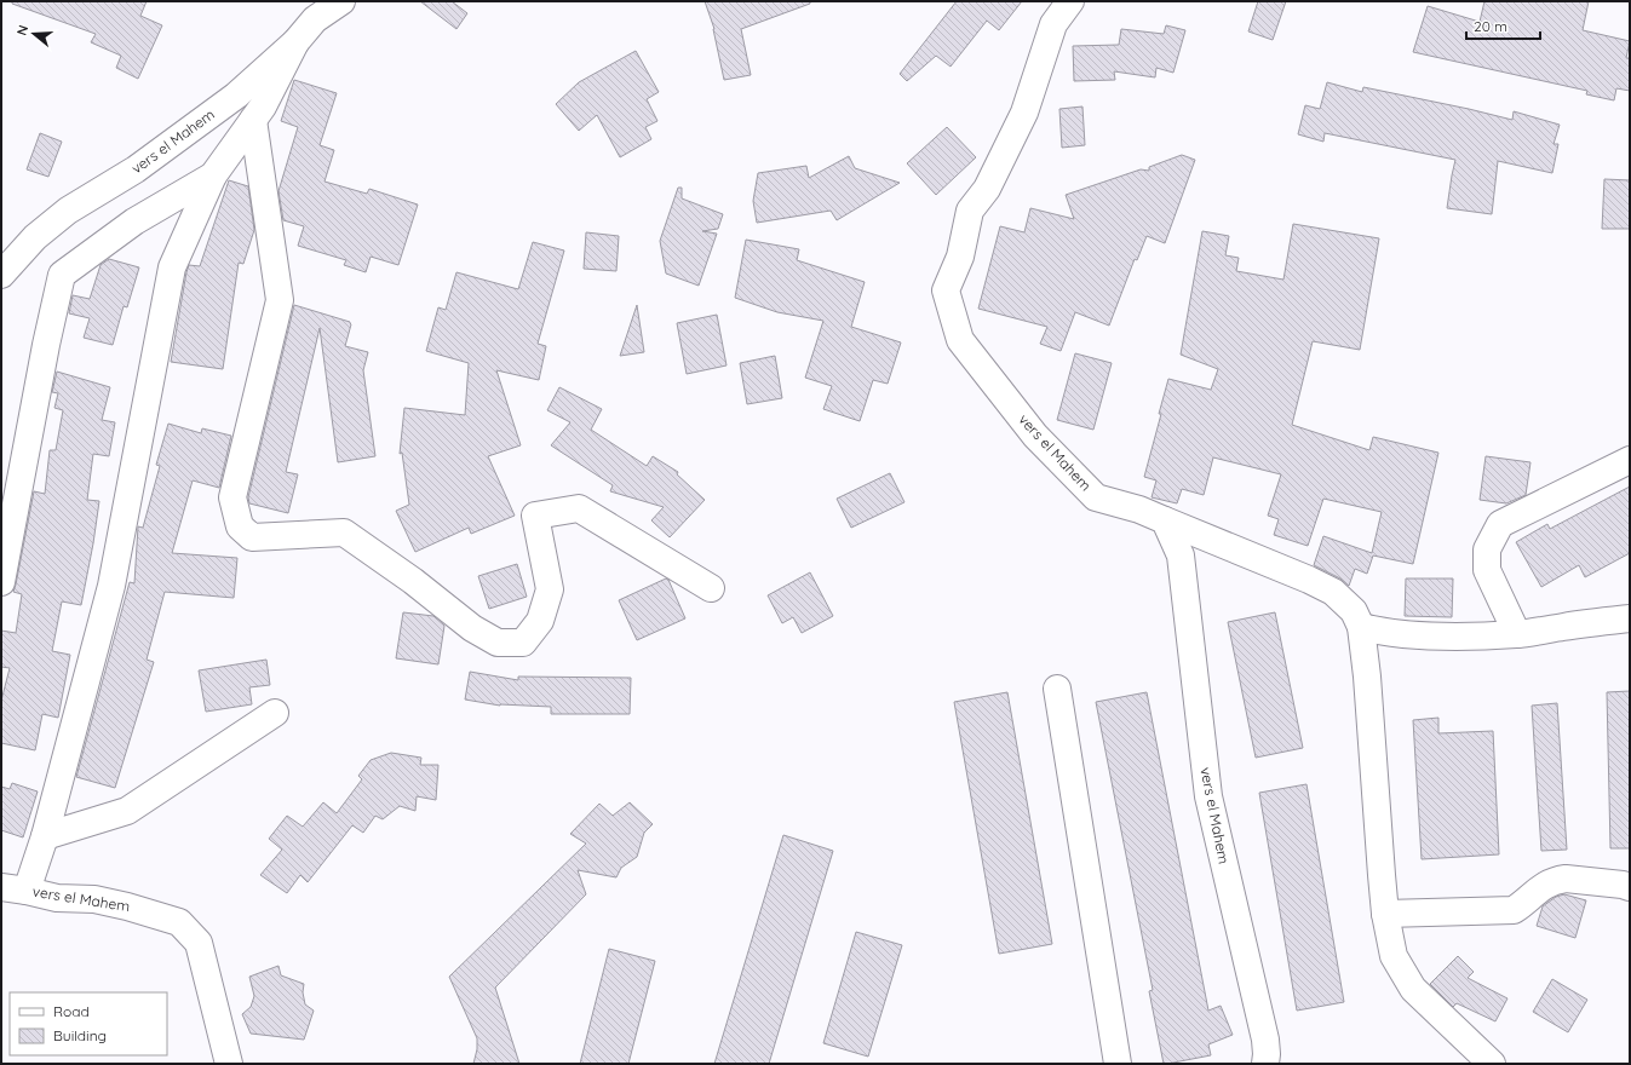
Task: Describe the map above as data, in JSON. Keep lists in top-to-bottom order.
{
  "streets": {
    "street": ["vers el Mahem"]
  },
  "legend": ["Road", "Building"],
  "scale_bar": "20 m",
  "north": "left"
}
